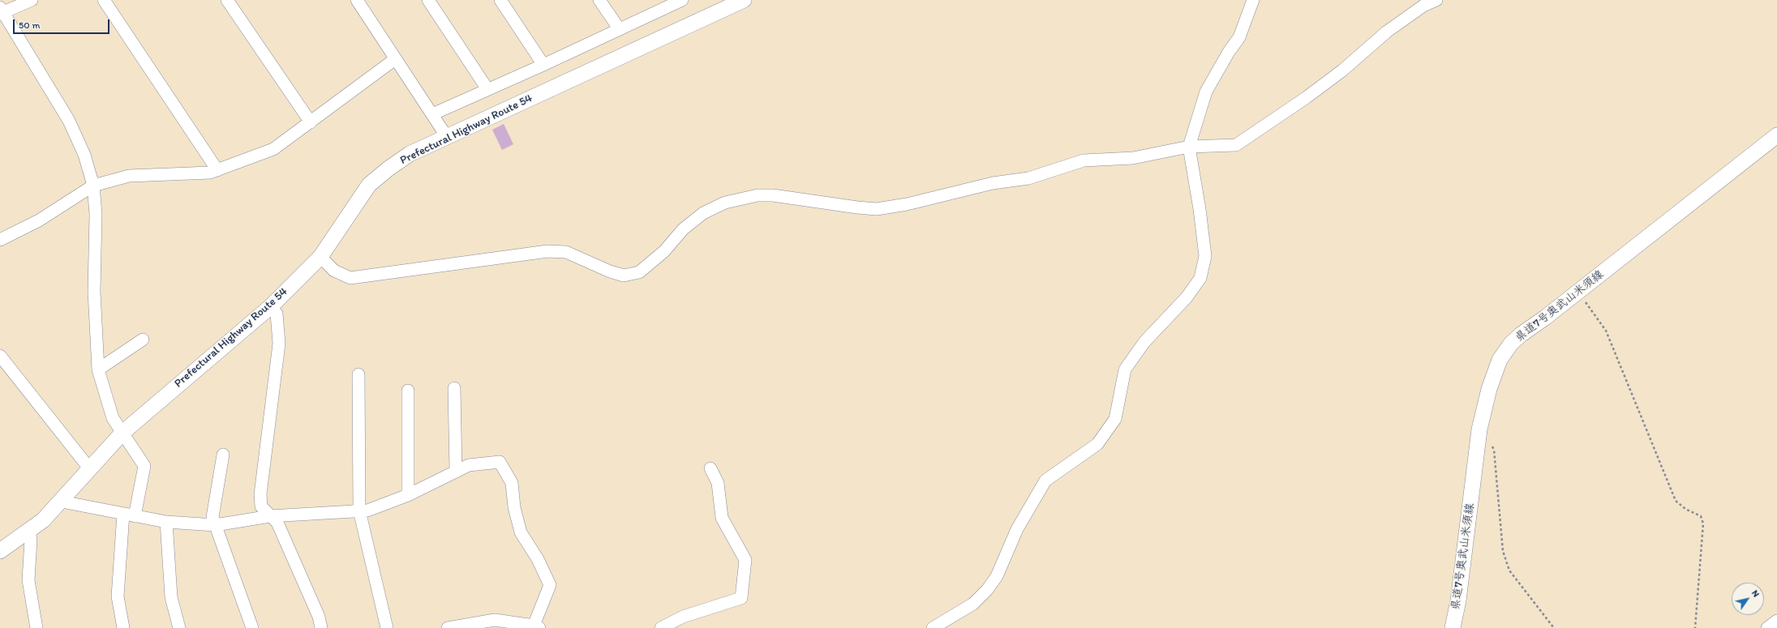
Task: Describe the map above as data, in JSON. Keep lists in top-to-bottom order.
{
  "streets": {
    "main road": ["Prefectural Highway Route 54", "県道7号奥武山米須線"]
  },
  "scale_bar": "50 m",
  "north": "top right"
}
